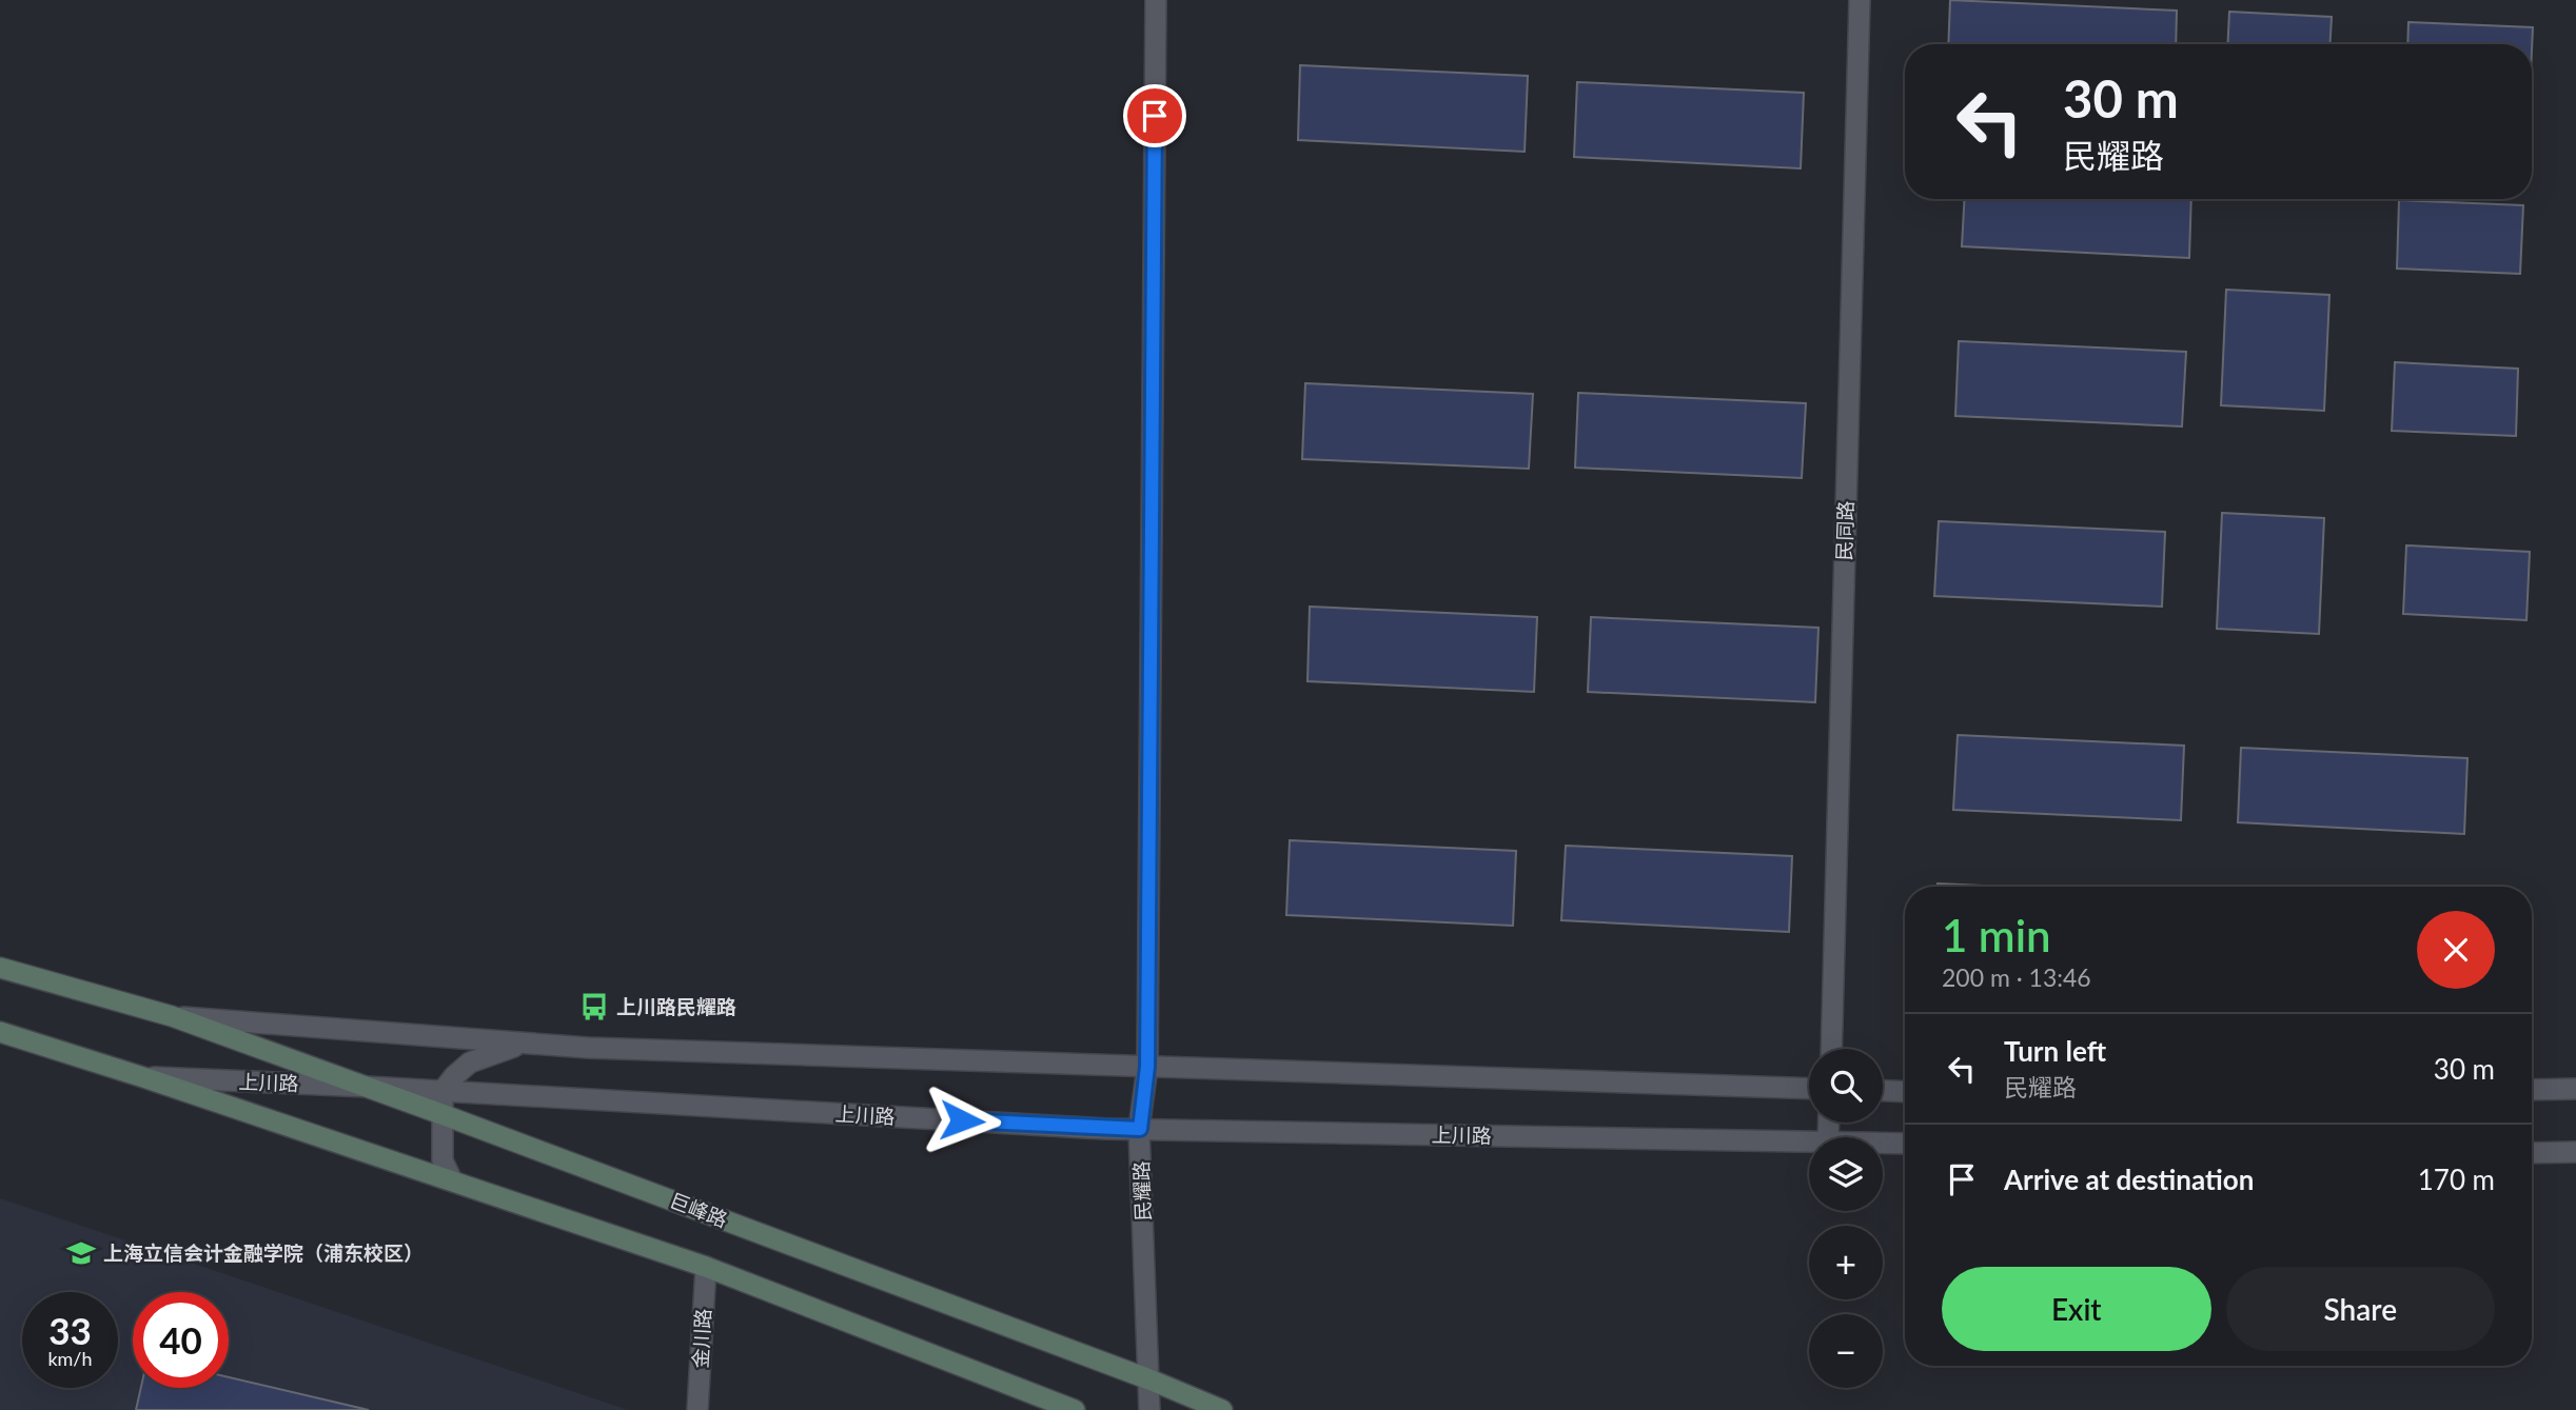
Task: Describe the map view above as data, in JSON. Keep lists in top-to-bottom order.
{
  "streets": {
    "main road": ["上川路", "巨峰路"],
    "street": ["民同路", "民耀路", "金川路"]
  },
  "crossings": [
    ["上川路", "民耀路"],
    ["上川路", "巨峰路"],
    ["民耀路", "巨峰路"]
  ],
  "places": {
    "bus stop": ["上川路民耀路"],
    "school or university": ["上海立信会计金融学院（浦东校区）"]
  },
  "page": {
    "turn": ["30 m", "民耀路"],
    "heading": ["1 min", "200 m · 13:46"],
    "list": [
      {
        "name": "Turn left",
        "note": "民耀路",
        "value": "30 m"
      },
      {
        "name": "Arrive at destination",
        "value": "170 m"
      }
    ],
    "map_buttons": ["+", "−"],
    "buttons": ["Exit", "Share"],
    "speed": "33 km/h",
    "limit": "40"
  }
}
